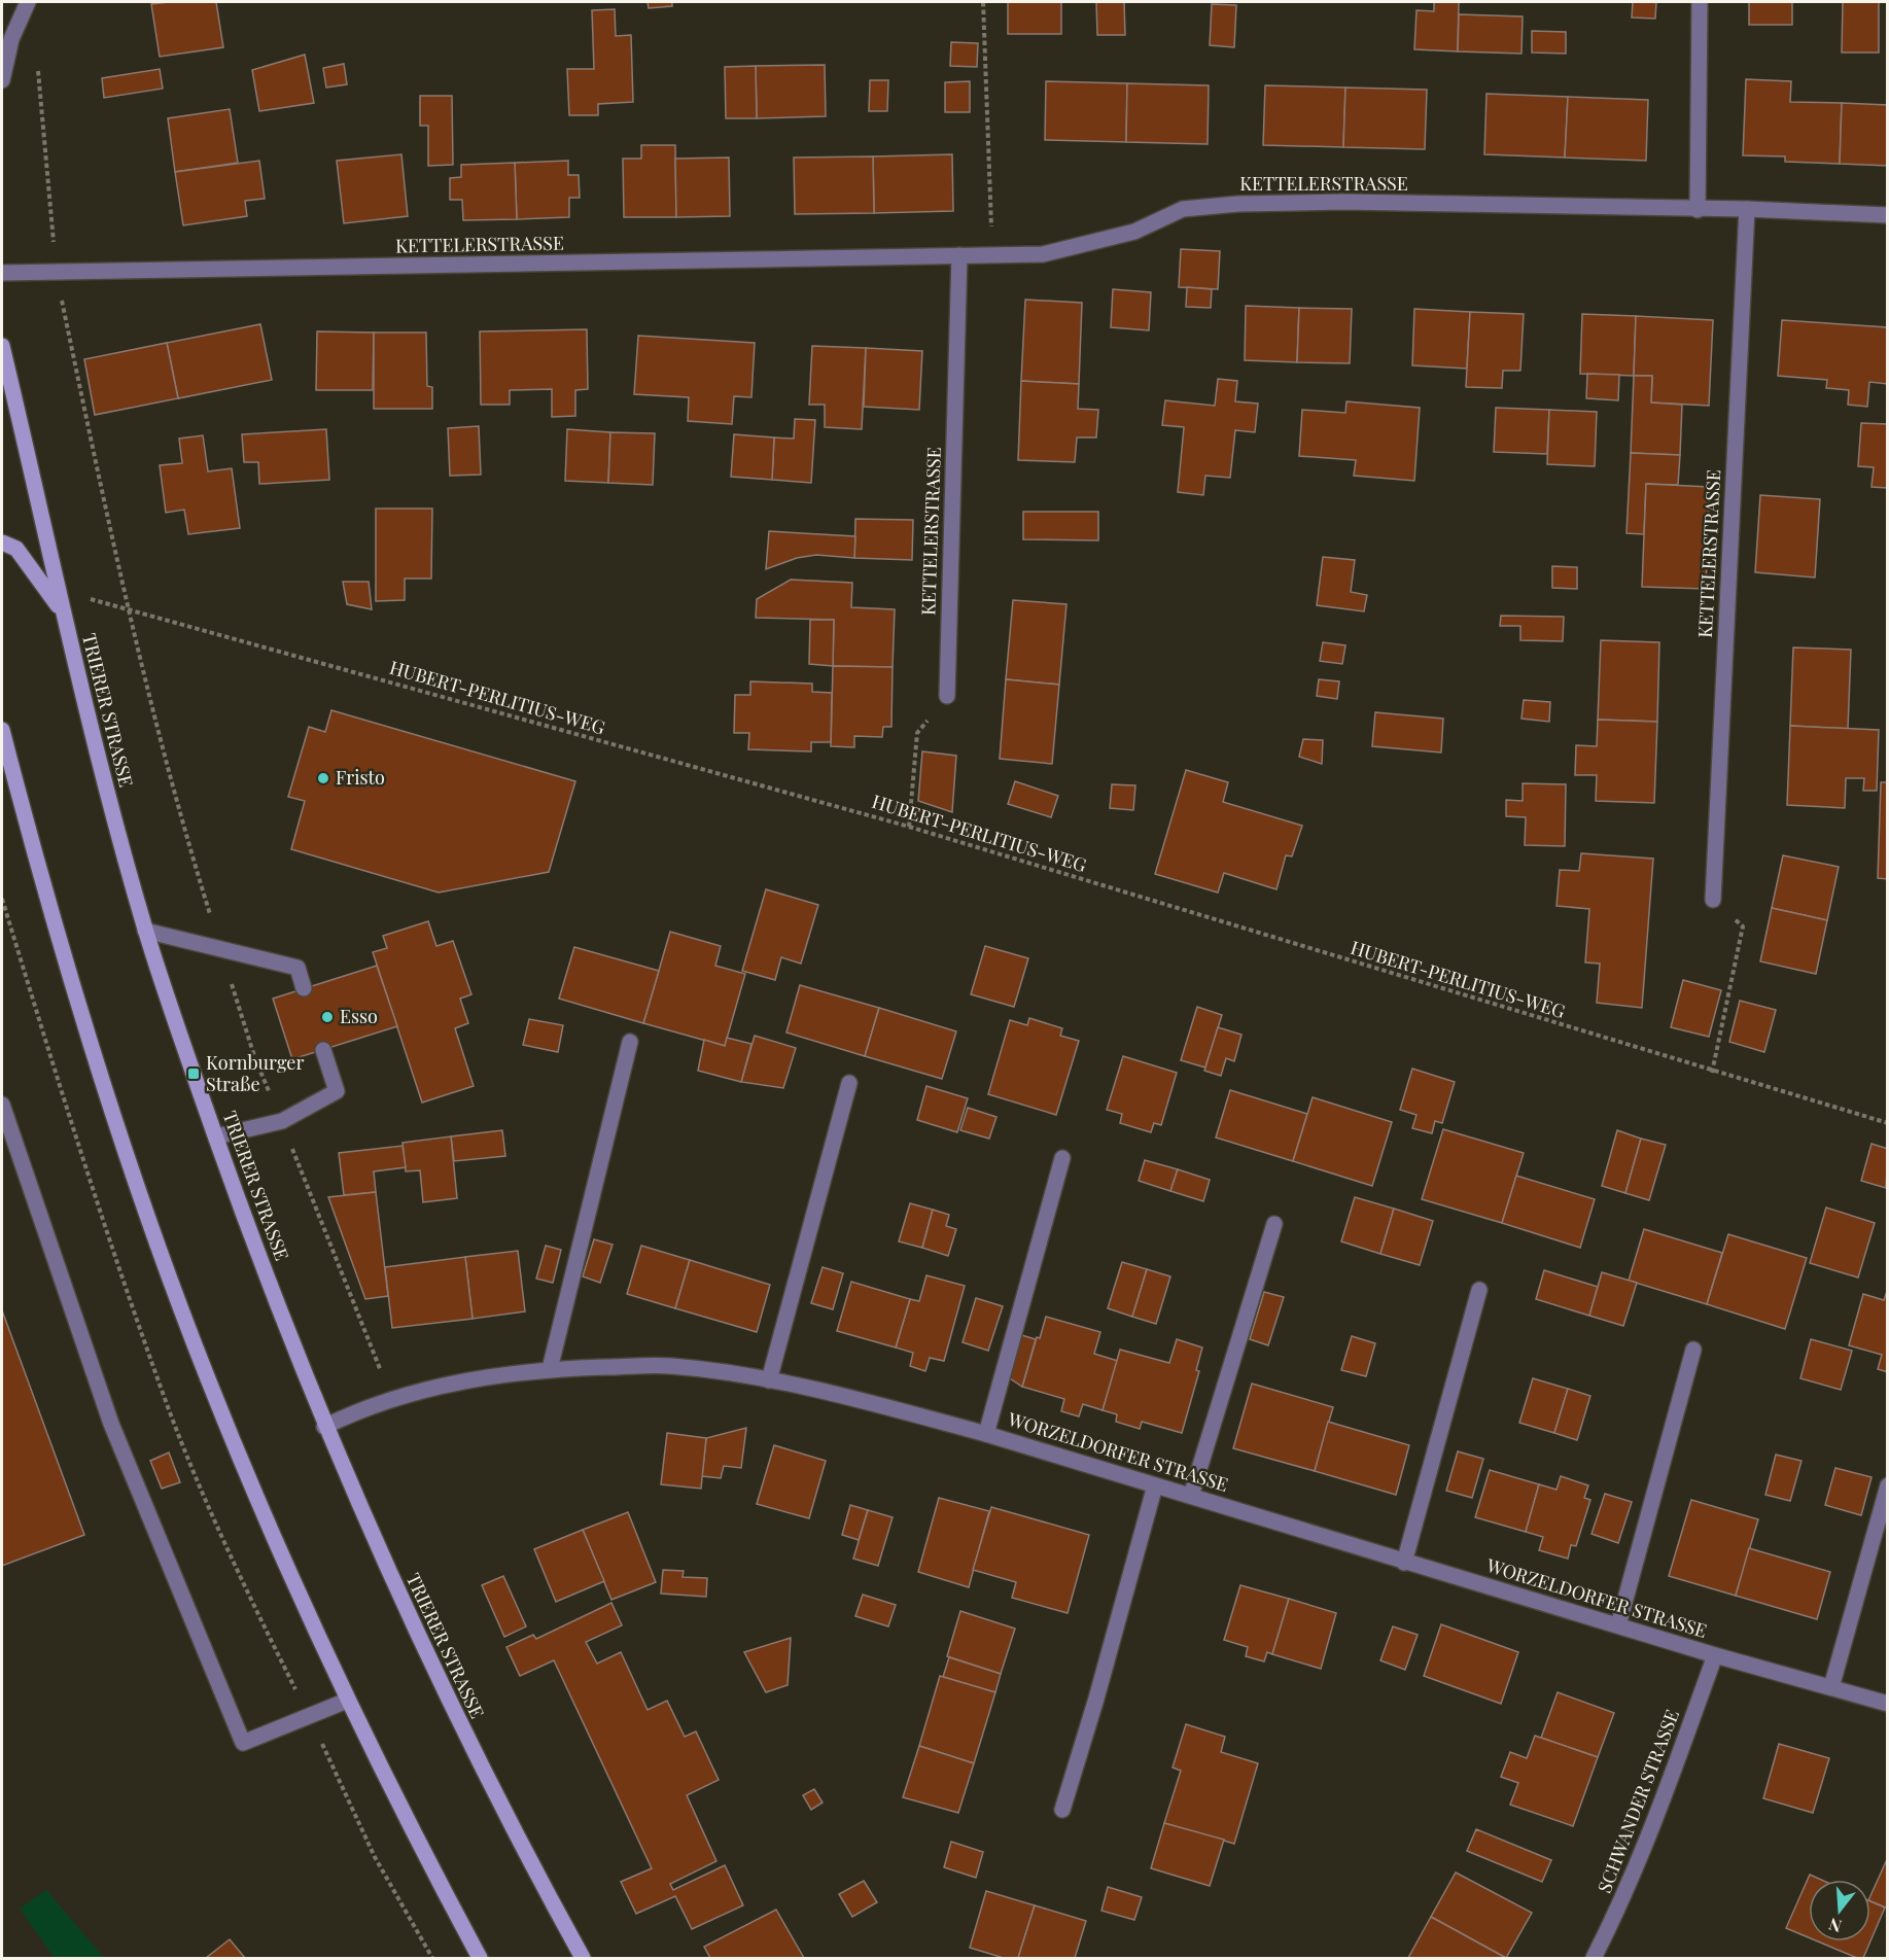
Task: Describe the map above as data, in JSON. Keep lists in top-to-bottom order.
{
  "streets": {
    "main road": ["TRIERER STRASSE"],
    "street": ["KETTELERSTRASSE", "WORZELDORFER STRASSE", "SCHWANDER STRASSE"],
    "path": ["HUBERT-PERLITIUS-WEG"]
  },
  "crossings": [
    ["HUBERT-PERLITIUS-WEG", "TRIERER STRASSE"],
    ["TRIERER STRASSE", "WORZELDORFER STRASSE"],
    ["WORZELDORFER STRASSE", "SCHWANDER STRASSE"]
  ],
  "places": {
    "other": ["Fristo", "Esso"],
    "transit": ["Kornburger Straße"]
  },
  "north": "bottom"
}
